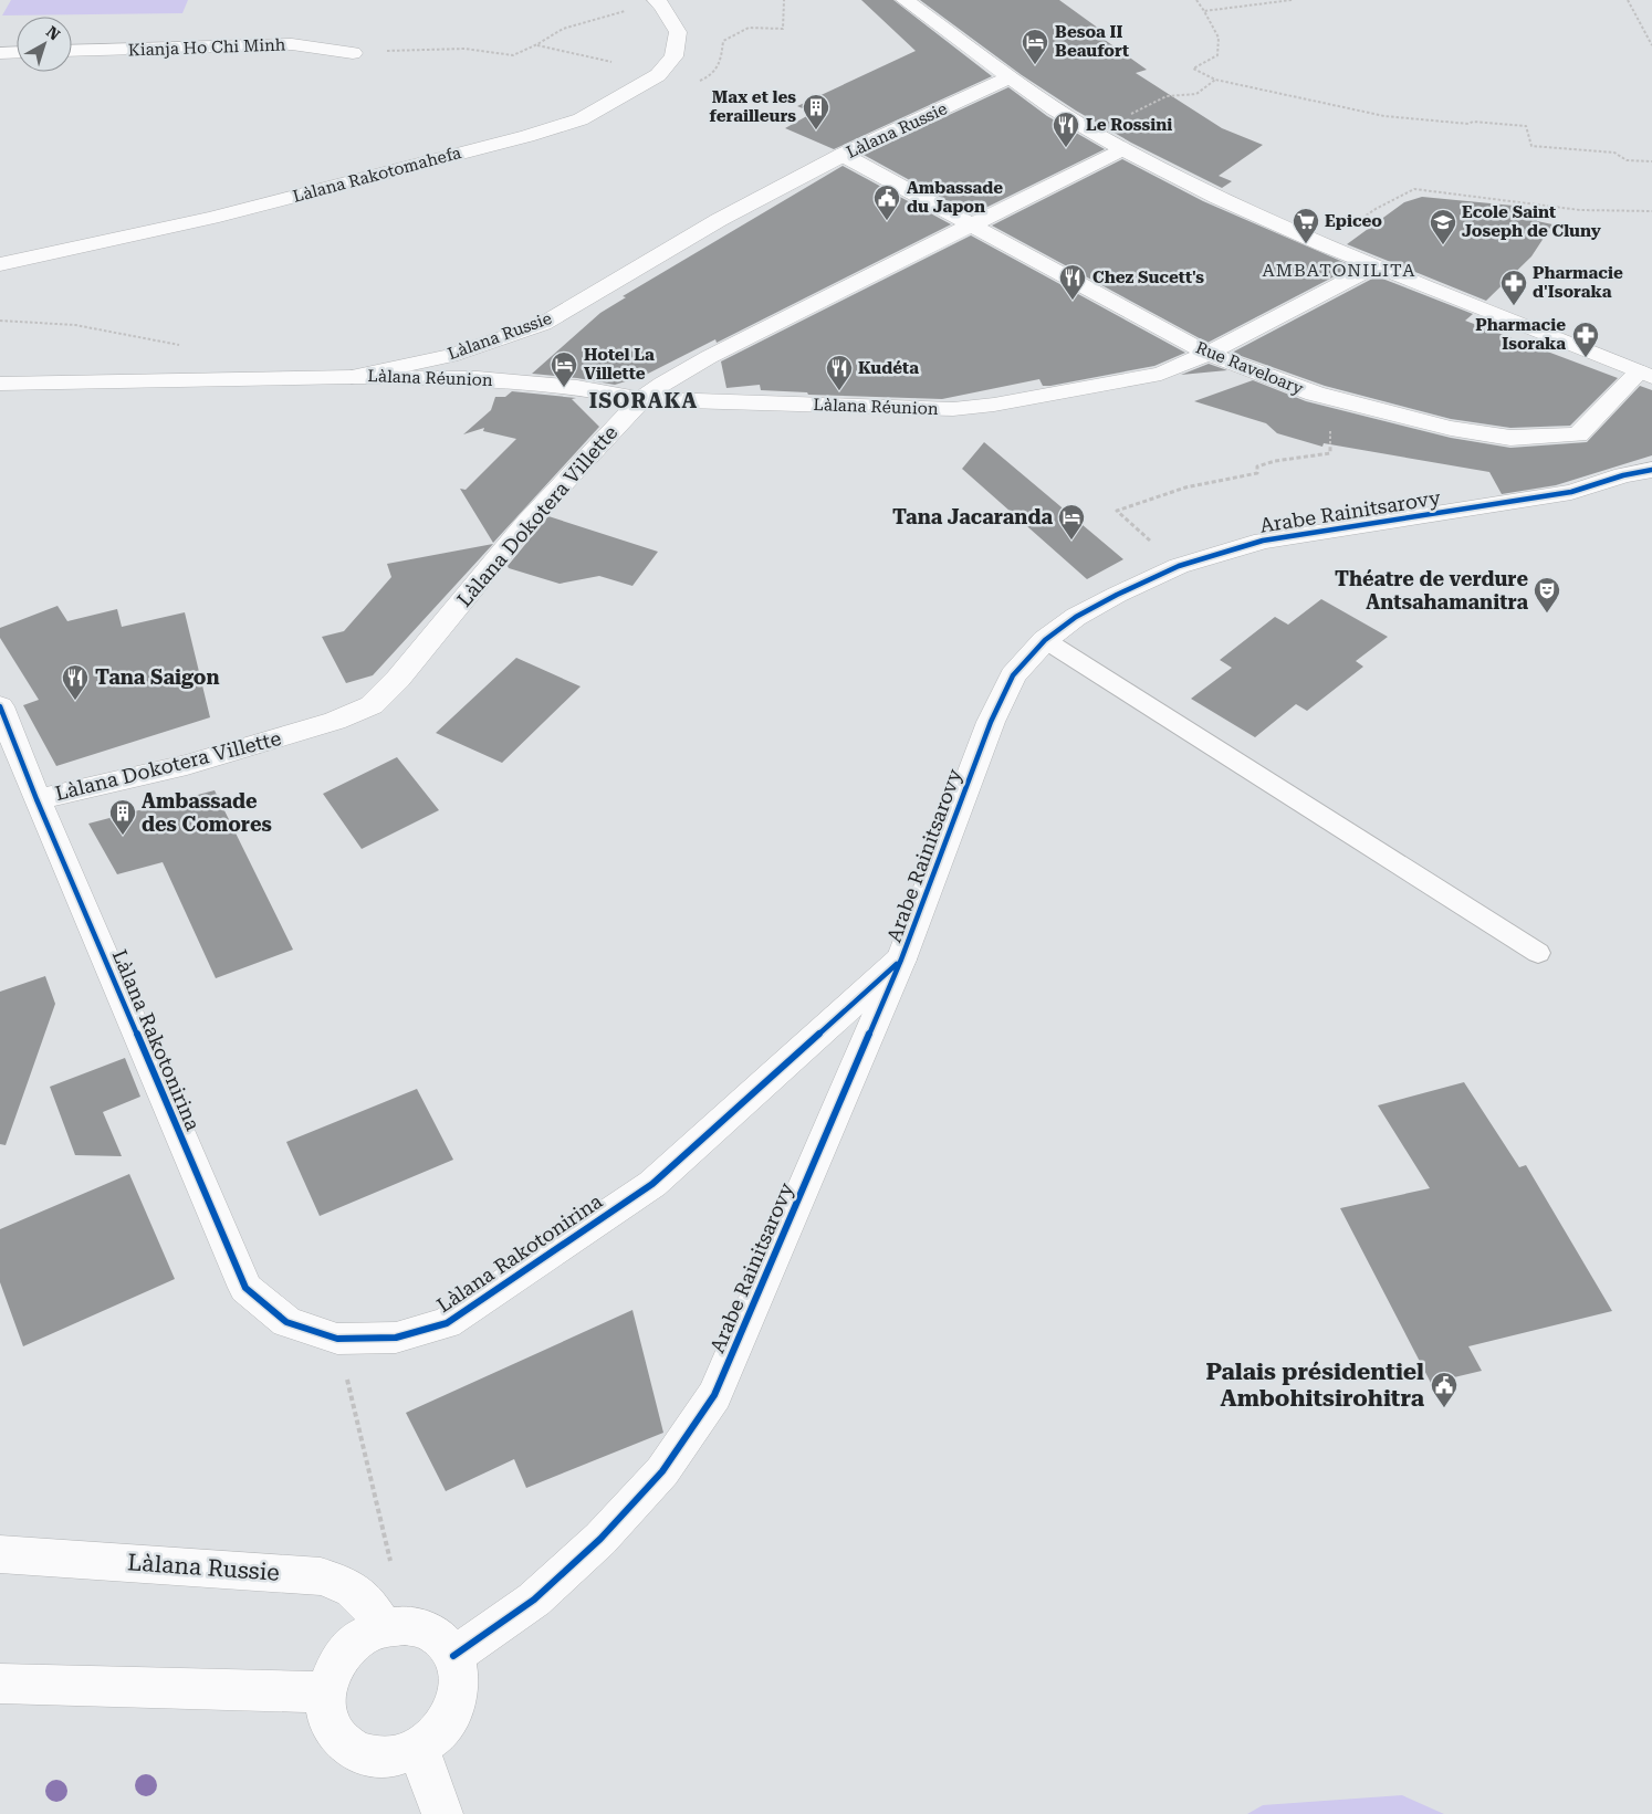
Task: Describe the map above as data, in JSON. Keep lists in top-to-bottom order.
{
  "streets": {
    "street": [
      "Kianja Ho Chi Minh",
      "Làlana Russie",
      "Làlana Rakotomahefa",
      "Rue Raveloary",
      "Làlana Réunion",
      "Arabe Rainitsarovy",
      "Làlana Dokotera Villette",
      "Làlana Rakotonirina"
    ]
  },
  "crossings": [
    ["Làlana Russie", "Rue Raveloary"],
    ["Làlana Russie", "Làlana Réunion"],
    ["Làlana Russie", "Arabe Rainitsarovy"],
    ["Rue Raveloary", "Làlana Réunion"],
    ["Rue Raveloary", "Làlana Dokotera Villette"],
    ["Làlana Réunion", "Làlana Dokotera Villette"],
    ["Arabe Rainitsarovy", "Làlana Rakotonirina"],
    ["Làlana Dokotera Villette", "Làlana Rakotonirina"]
  ],
  "districts": ["AMBATONILITA", "ISORAKA"],
  "places": {
    "hotel": ["Besoa II Beaufort", "Hotel La Villette", "Tana Jacaranda"],
    "building": ["Max et les ferailleurs", "Ambassade des Comores"],
    "restaurant": [
      "Le Rossini",
      "Chez Sucett's",
      "Kudéta",
      "Tana Saigon"
    ],
    "public building": ["Ambassade du Japon", "Palais présidentiel Ambohitsirohitra"],
    "supermarket": ["Epiceo"],
    "school or university": ["Ecole Saint Joseph de Cluny"],
    "pharmacy": ["Pharmacie d'Isoraka", "Pharmacie Isoraka"],
    "theatre": ["Théatre de verdure Antsahamanitra"]
  },
  "north": "top right"
}
